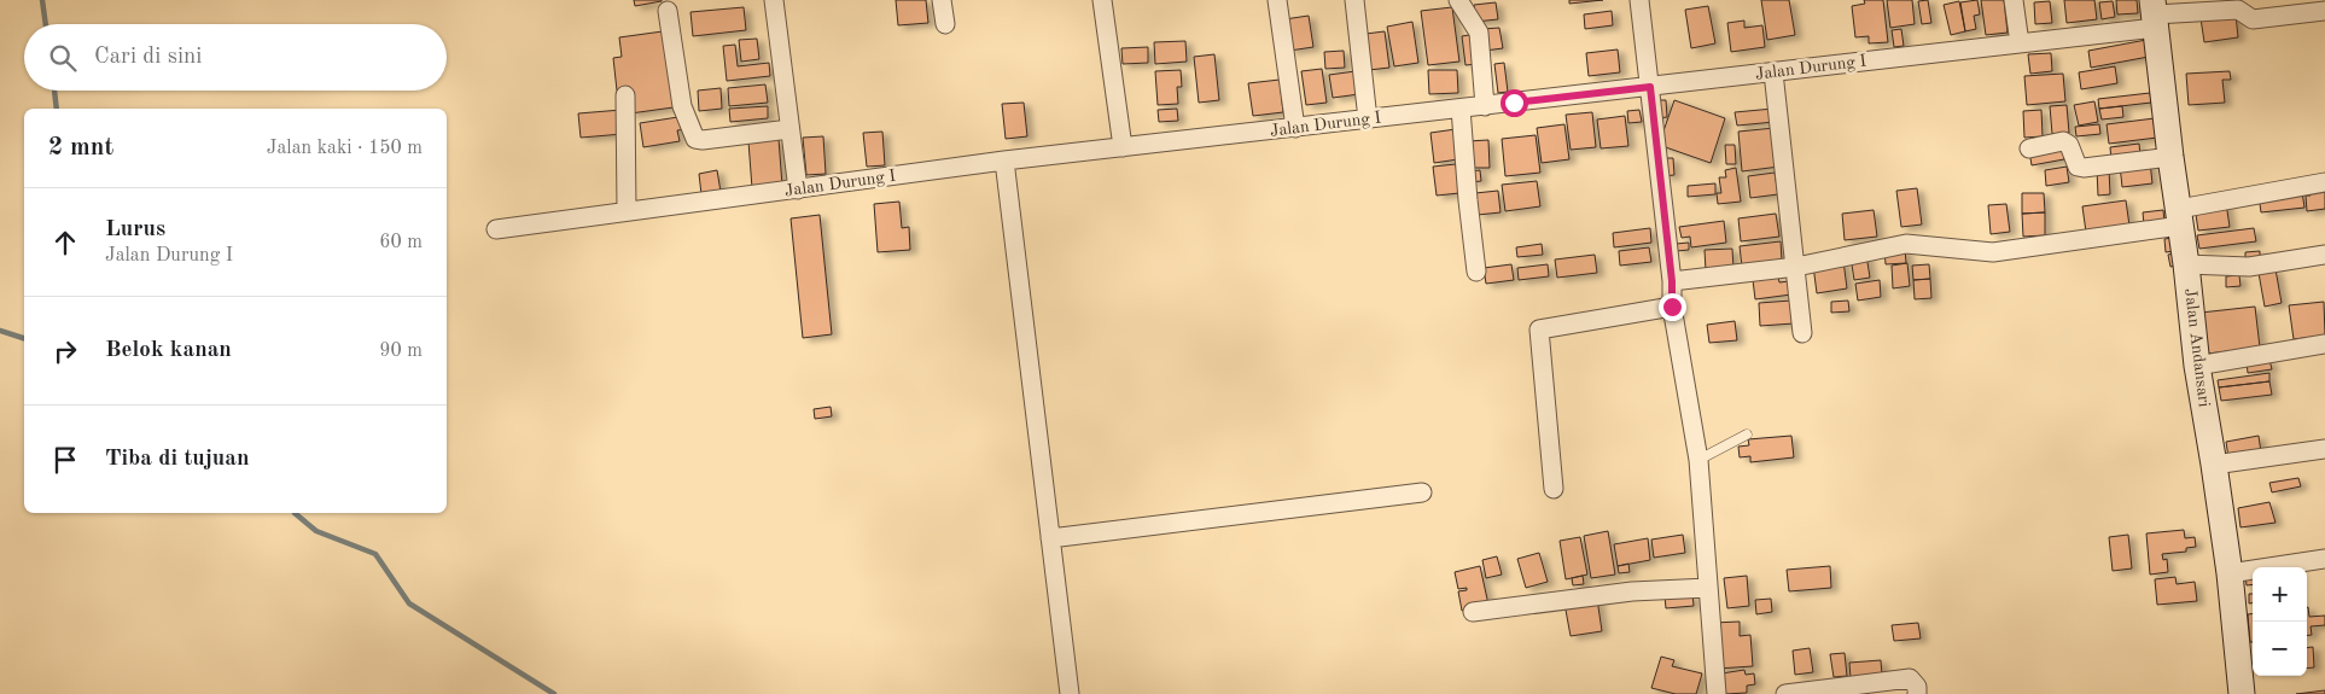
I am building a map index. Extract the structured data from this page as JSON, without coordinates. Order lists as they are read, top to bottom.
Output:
{
  "streets": {
    "street": ["Jalan Durung I", "Jalan Andansari"]
  },
  "crossings": [
    ["Jalan Durung I", "Jalan Andansari"]
  ],
  "page": {
    "search": "Cari di sini",
    "heading": ["2 mnt", "Jalan kaki · 150 m"],
    "list": [
      ["Lurus", "Jalan Durung I", "60 m"],
      ["Belok kanan", "90 m"],
      "Tiba di tujuan"
    ],
    "map_buttons": ["+", "−"]
  }
}
